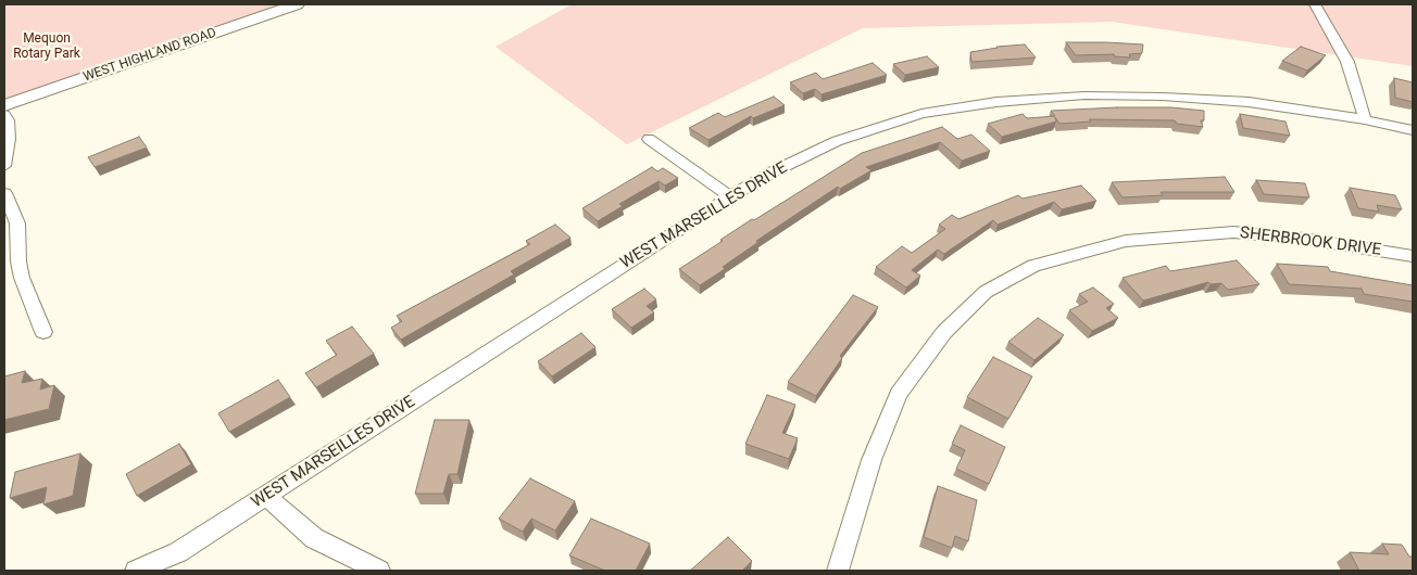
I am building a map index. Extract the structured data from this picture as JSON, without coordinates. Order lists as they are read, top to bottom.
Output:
{
  "streets": {
    "main road": ["WEST HIGHLAND ROAD"],
    "street": ["WEST MARSEILLES DRIVE", "SHERBROOK DRIVE"]
  },
  "parks": ["Mequon Rotary Park"]
}
